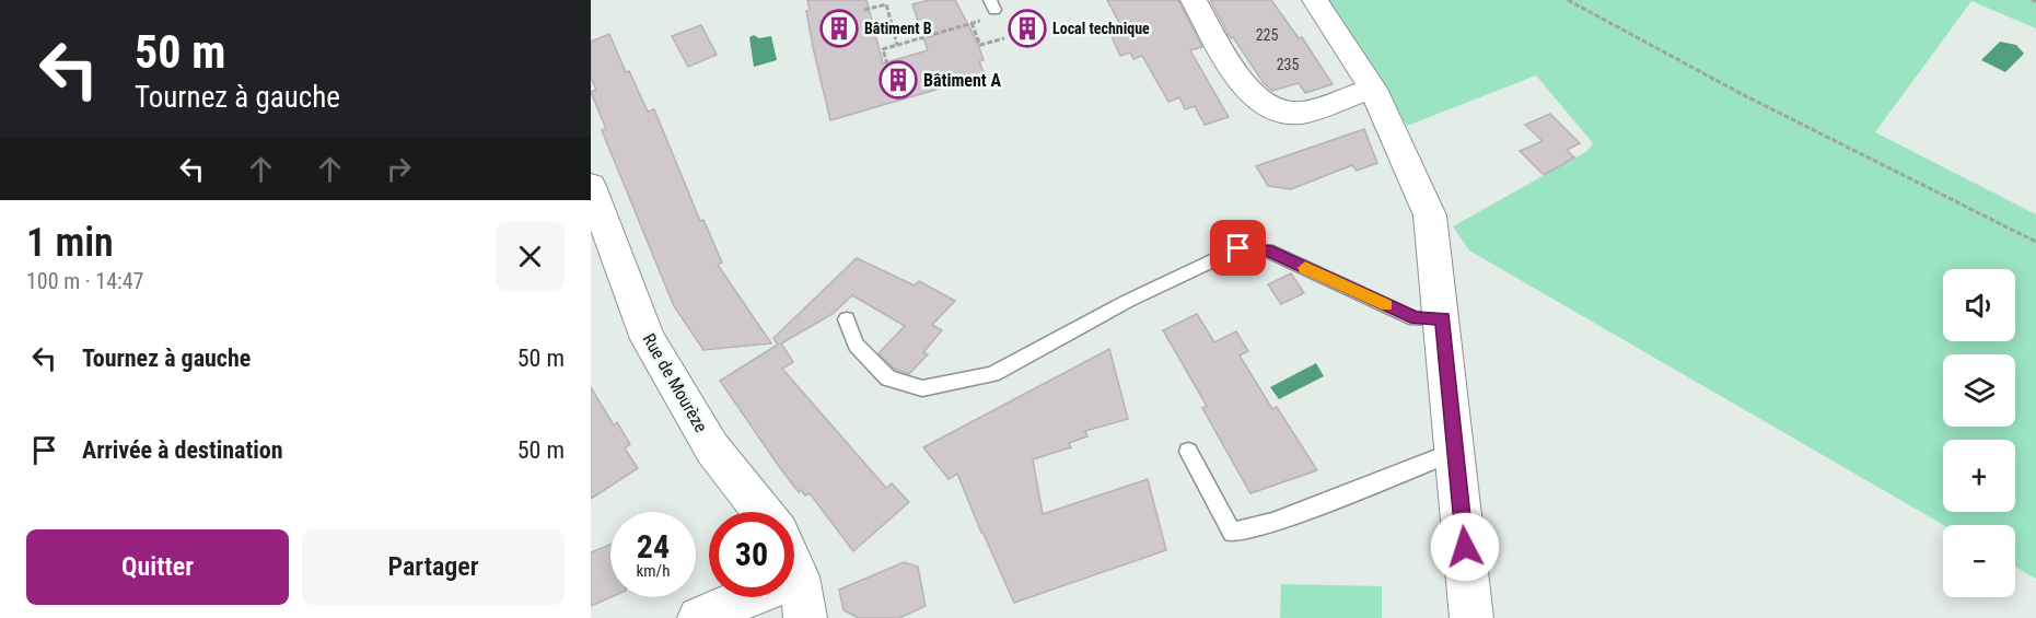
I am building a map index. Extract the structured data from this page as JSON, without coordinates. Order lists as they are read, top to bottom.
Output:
{
  "streets": {
    "street": ["Rue de Mourèze"]
  },
  "places": {
    "building": ["Bâtiment B", "Local technique", "Bâtiment A"]
  },
  "house_numbers": ["225", "235"],
  "page": {
    "turn": ["50 m", "Tournez à gauche"],
    "heading": ["1 min", "100 m · 14:47"],
    "map_buttons": ["+", "−"],
    "list": [
      {
        "name": "Tournez à gauche",
        "value": "50 m"
      },
      {
        "name": "Arrivée à destination",
        "value": "50 m"
      }
    ],
    "speed": "24 km/h",
    "limit": "30",
    "buttons": ["Quitter", "Partager"]
  }
}
